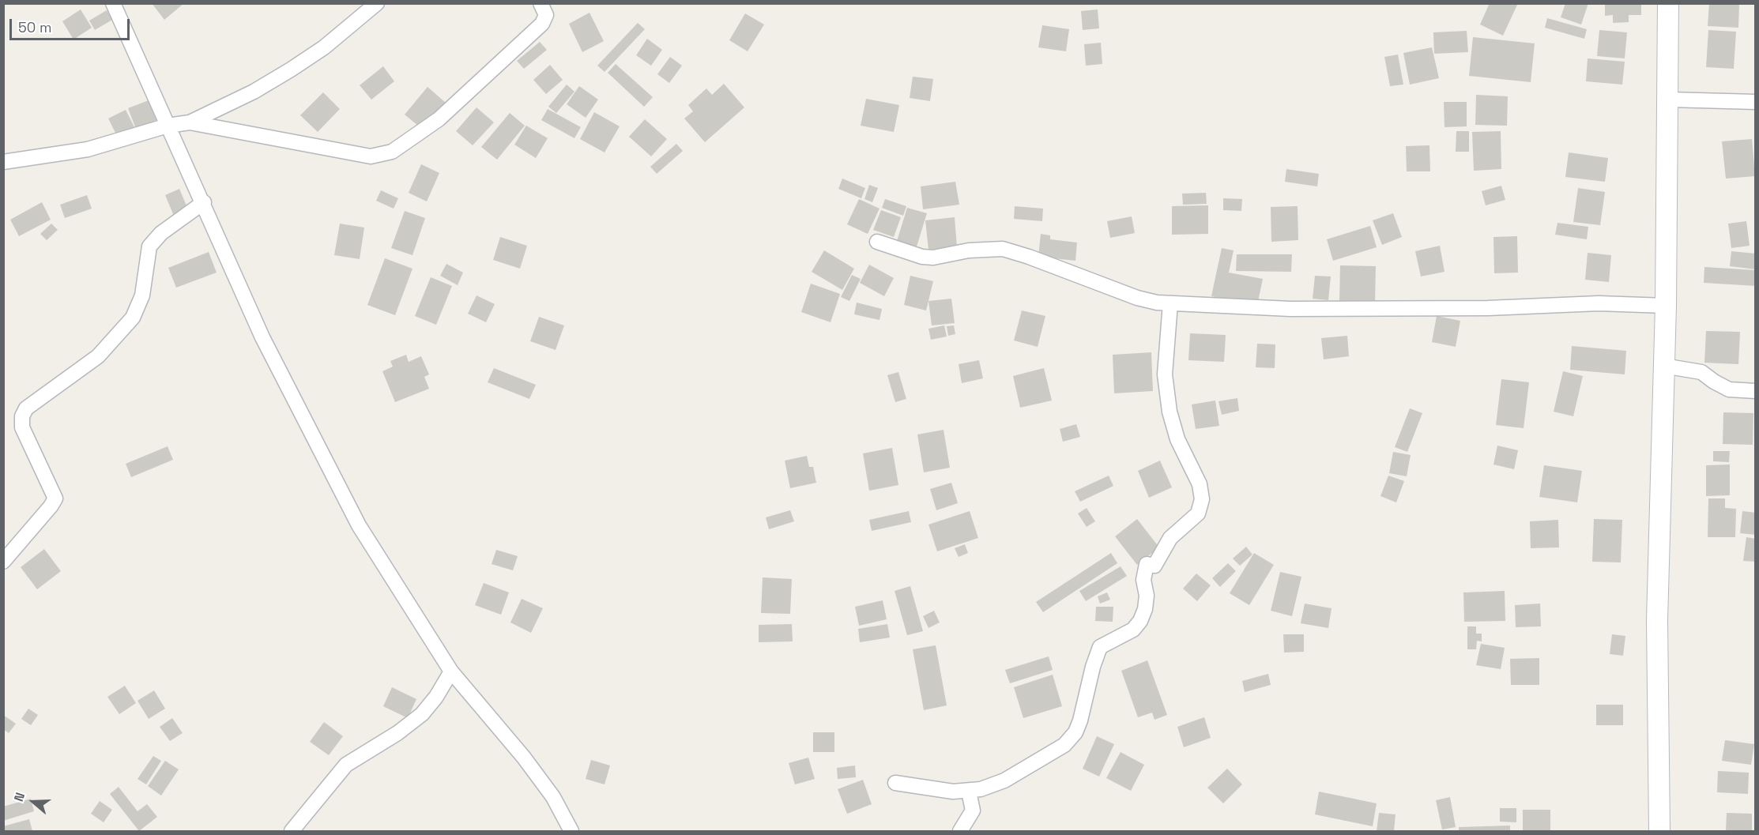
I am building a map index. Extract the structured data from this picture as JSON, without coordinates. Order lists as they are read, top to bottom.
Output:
{
  "scale_bar": "50 m",
  "north": "left"
}
